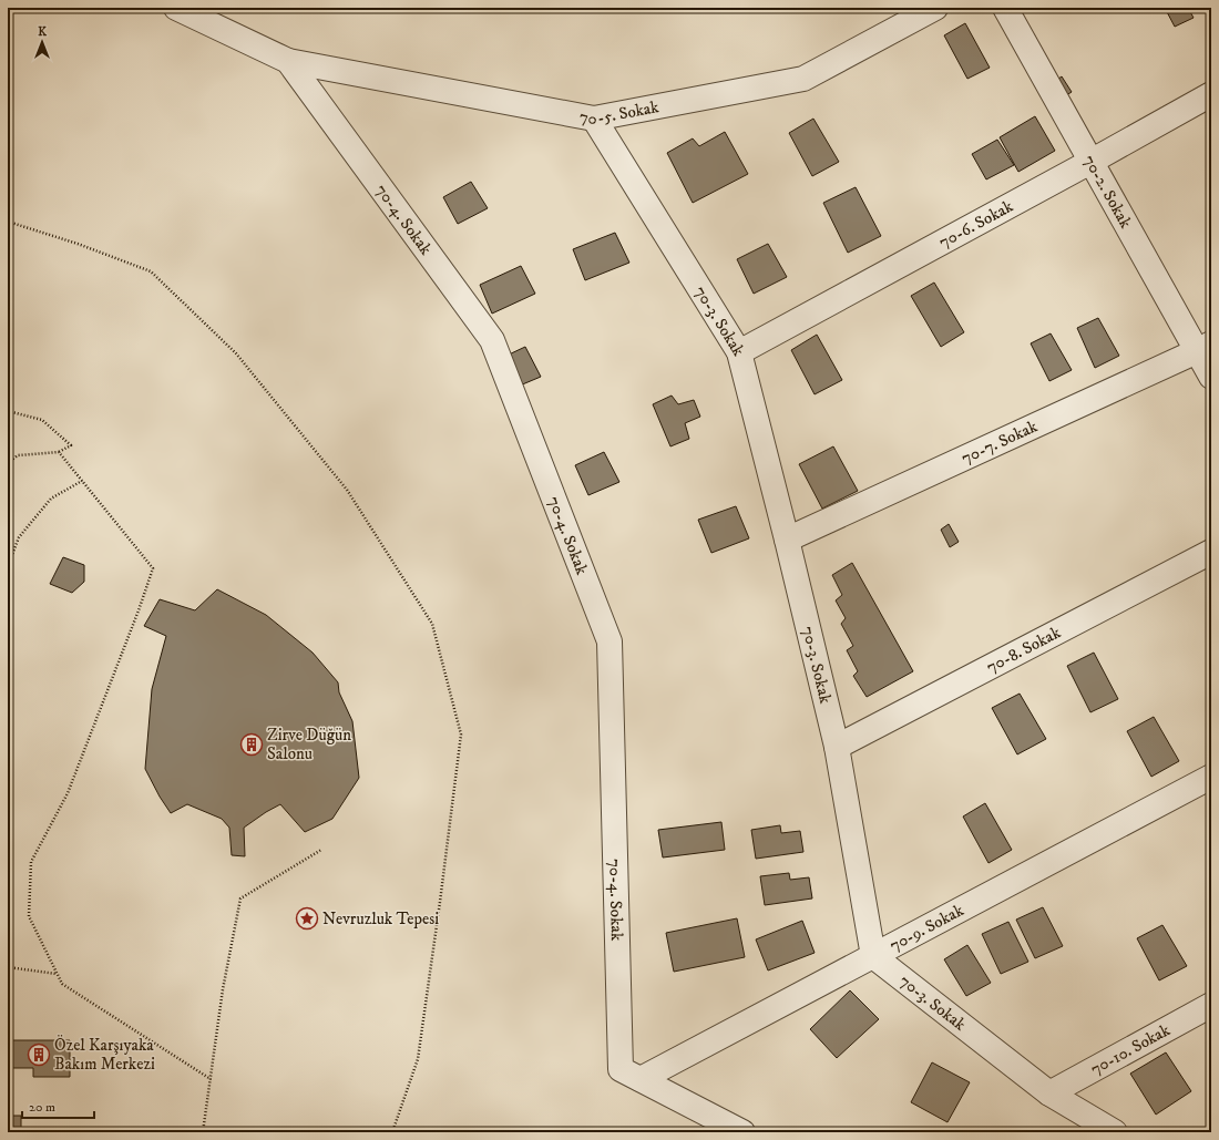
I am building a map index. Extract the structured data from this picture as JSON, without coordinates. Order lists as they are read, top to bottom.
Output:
{
  "streets": {
    "street": [
      "70-5. Sokak",
      "70-2. Sokak",
      "70-4. Sokak",
      "70-6. Sokak",
      "70-3. Sokak",
      "70-7. Sokak",
      "70-8. Sokak",
      "70-9. Sokak",
      "70-10. Sokak"
    ]
  },
  "crossings": [
    ["70-5. Sokak", "70-4. Sokak"],
    ["70-5. Sokak", "70-3. Sokak"],
    ["70-2. Sokak", "70-6. Sokak"],
    ["70-2. Sokak", "70-7. Sokak"],
    ["70-4. Sokak", "70-9. Sokak"],
    ["70-6. Sokak", "70-3. Sokak"],
    ["70-3. Sokak", "70-7. Sokak"],
    ["70-3. Sokak", "70-8. Sokak"],
    ["70-3. Sokak", "70-9. Sokak"],
    ["70-3. Sokak", "70-10. Sokak"]
  ],
  "places": {
    "building": ["Zirve Düğün Salonu", "Özel Karşıyaka Bakım Merkezi"],
    "place": ["Nevruzluk Tepesi"]
  },
  "scale_bar": "20 m",
  "north": "top"
}
